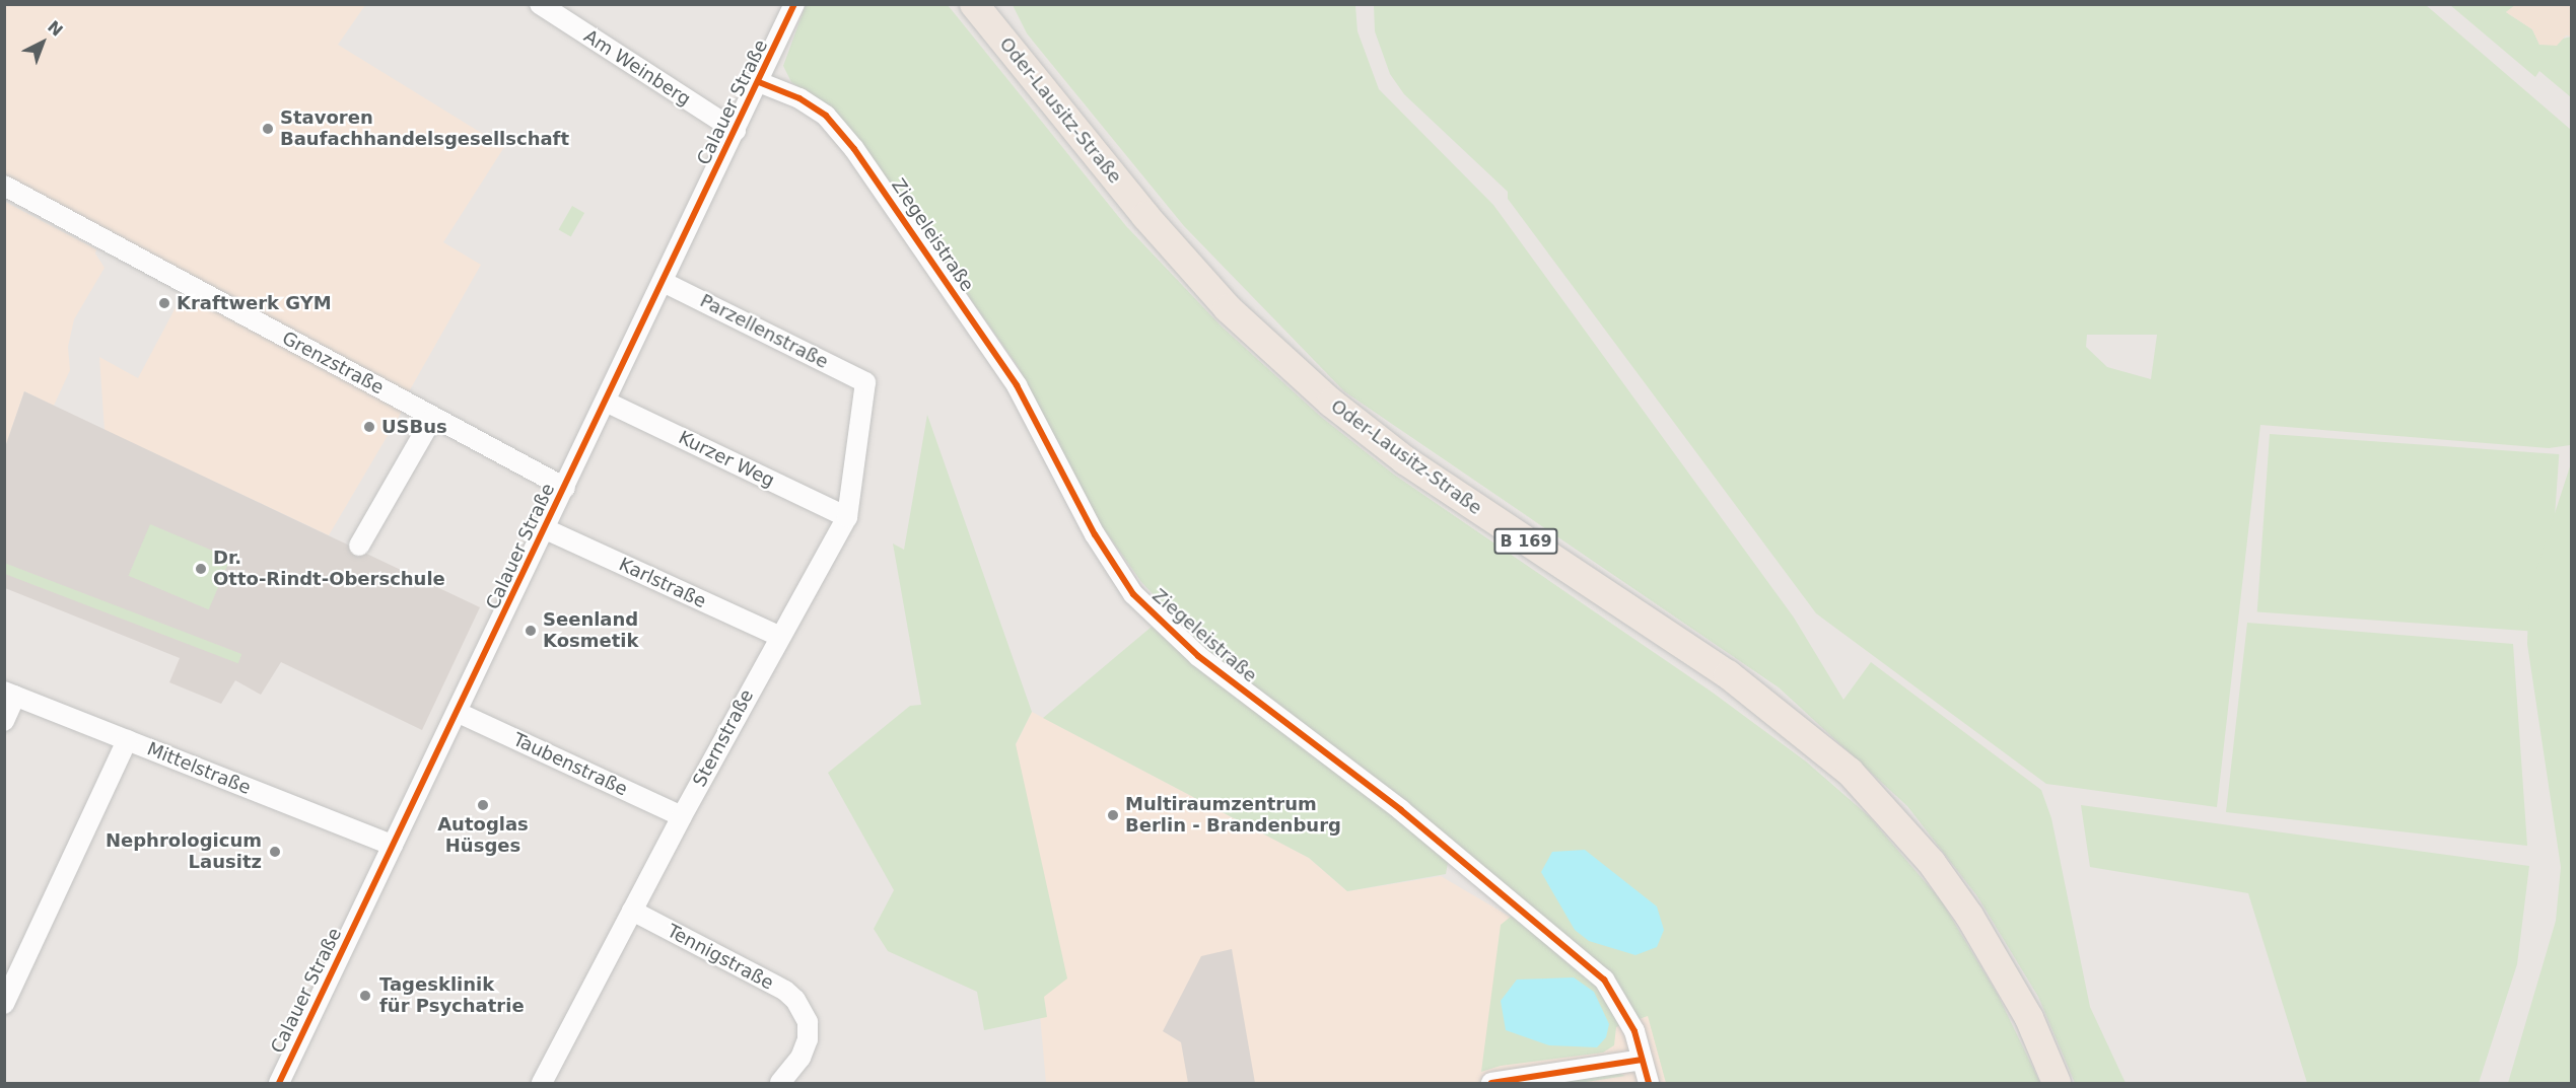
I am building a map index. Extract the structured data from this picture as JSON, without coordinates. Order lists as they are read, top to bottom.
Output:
{
  "streets": {
    "highway": ["Oder-Lausitz-Straße", "B 169"],
    "street": [
      "Am Weinberg",
      "Calauer Straße",
      "Ziegeleistraße",
      "Parzellenstraße",
      "Grenzstraße",
      "Kurzer Weg",
      "Karlstraße",
      "Sternstraße",
      "Taubenstraße",
      "Mittelstraße",
      "Tennigstraße"
    ]
  },
  "crossings": [
    ["Am Weinberg", "Calauer Straße"],
    ["Calauer Straße", "Ziegeleistraße"],
    ["Calauer Straße", "Parzellenstraße"],
    ["Calauer Straße", "Grenzstraße"],
    ["Calauer Straße", "Kurzer Weg"],
    ["Calauer Straße", "Karlstraße"],
    ["Calauer Straße", "Taubenstraße"],
    ["Calauer Straße", "Mittelstraße"],
    ["Parzellenstraße", "Sternstraße"],
    ["Kurzer Weg", "Sternstraße"],
    ["Karlstraße", "Sternstraße"],
    ["Sternstraße", "Taubenstraße"],
    ["Sternstraße", "Tennigstraße"]
  ],
  "places": [
    "Stavoren Baufachhandelsgesellschaft",
    "Kraftwerk GYM",
    "USBus",
    "Dr. Otto-Rindt-Oberschule",
    "Seenland Kosmetik",
    "Autoglas Hüsges",
    "Multiraumzentrum Berlin - Brandenburg",
    "Nephrologicum Lausitz",
    "Tagesklinik für Psychatrie"
  ],
  "north": "top right"
}
